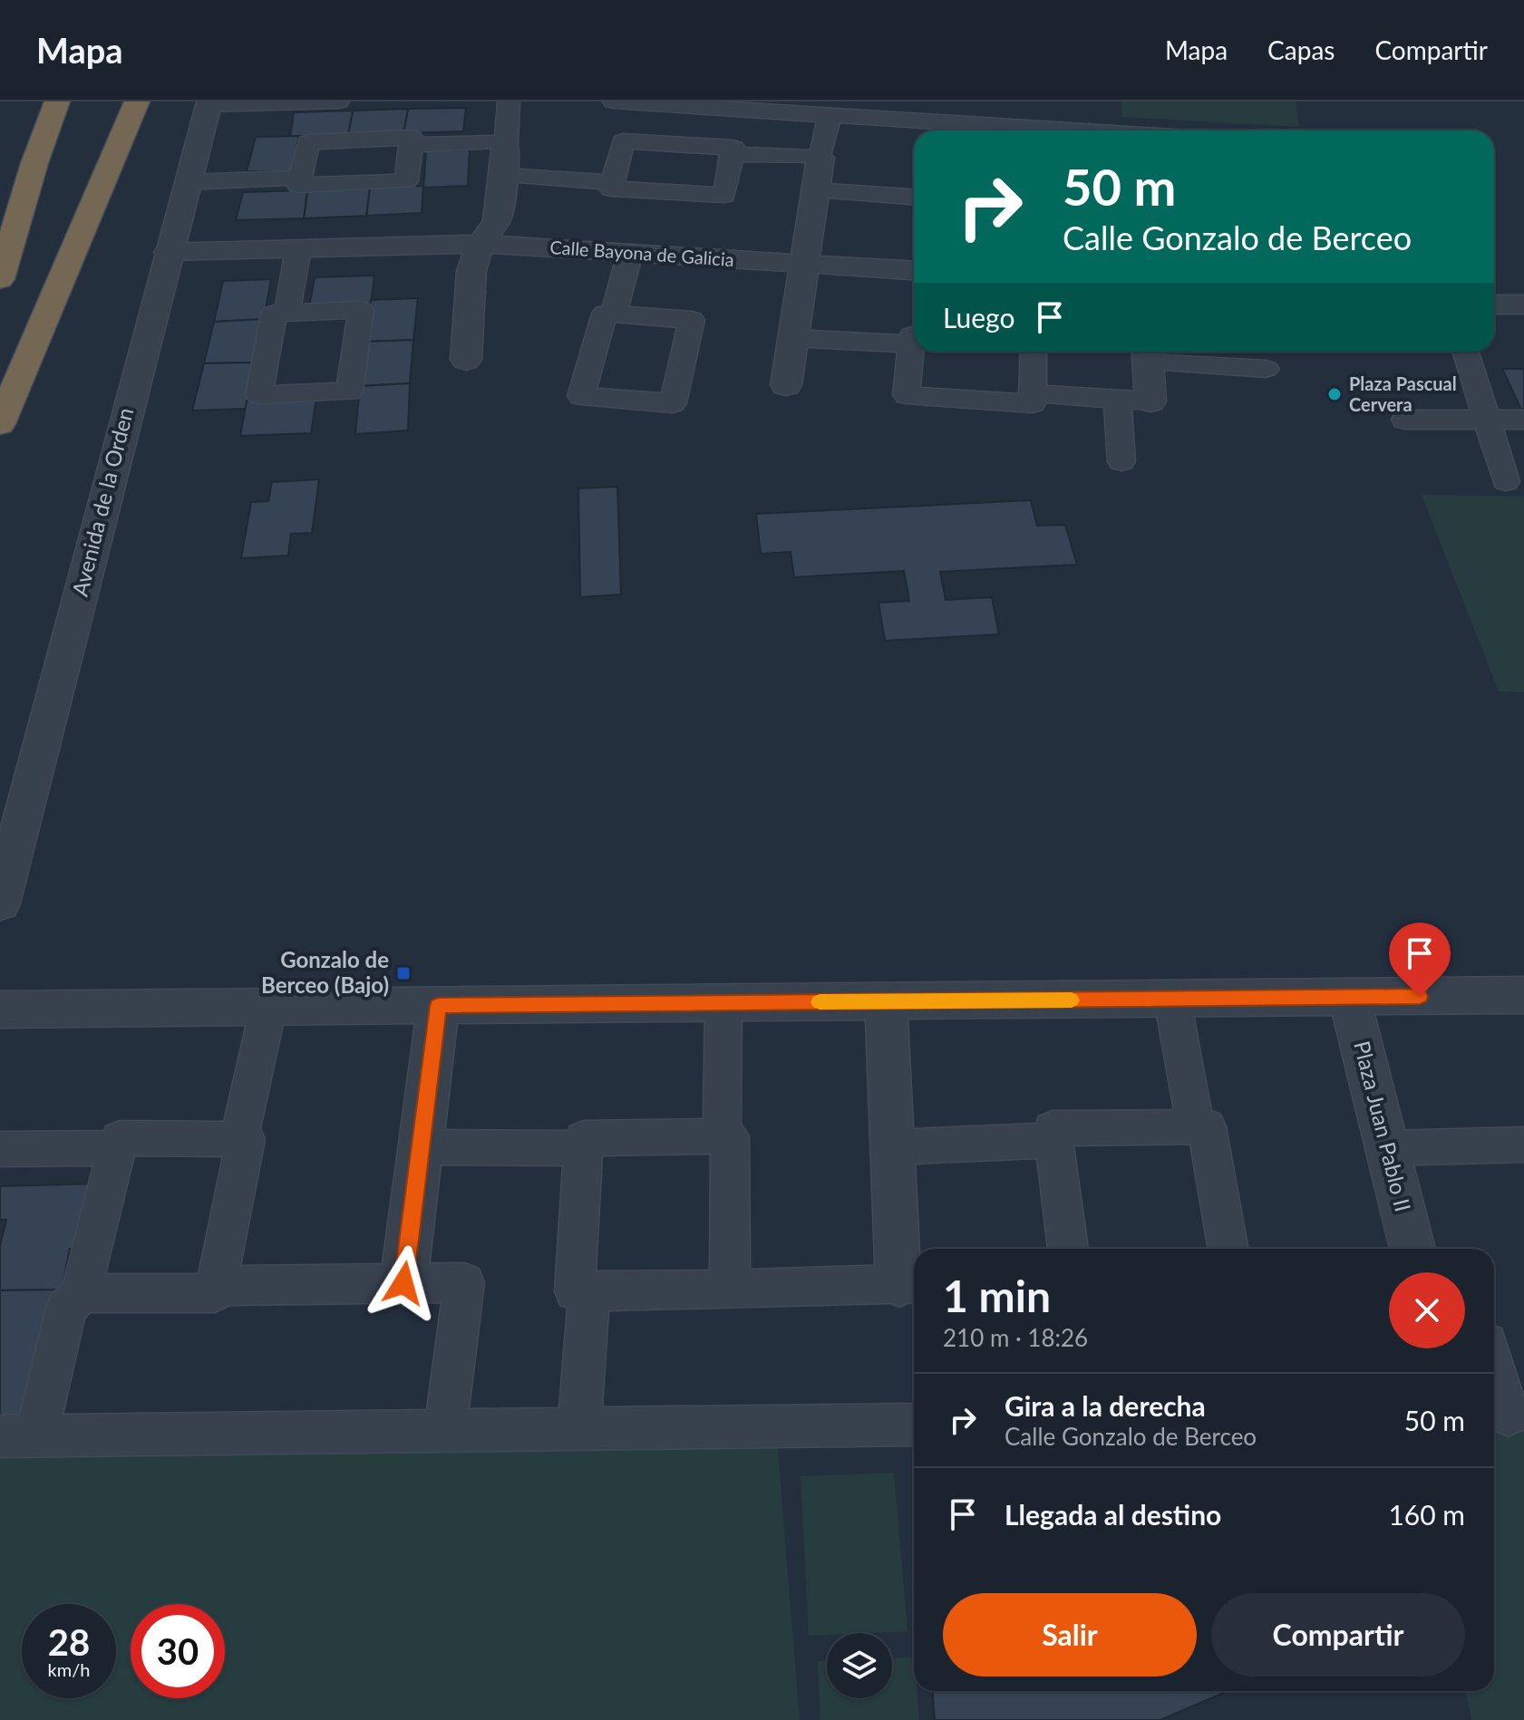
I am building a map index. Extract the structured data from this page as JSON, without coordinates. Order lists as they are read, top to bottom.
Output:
{
  "streets": {
    "street": ["Calle Bayona de Galicia", "Avenida de la Orden", "Plaza Juan Pablo II"]
  },
  "crossings": [
    ["Calle Bayona de Galicia", "Avenida de la Orden"]
  ],
  "places": {
    "other": ["Plaza Pascual Cervera"],
    "transit": ["Gonzalo de Berceo (Bajo)"]
  },
  "page": {
    "header": "Mapa",
    "nav": ["Mapa", "Capas", "Compartir"],
    "turn": ["50 m", "Calle Gonzalo de Berceo"],
    "then": "Luego",
    "heading": ["1 min", "210 m · 18:26"],
    "list": [
      {
        "name": "Gira a la derecha",
        "note": "Calle Gonzalo de Berceo",
        "value": "50 m"
      },
      {
        "name": "Llegada al destino",
        "value": "160 m"
      }
    ],
    "buttons": ["Salir", "Compartir"],
    "speed": "28 km/h",
    "limit": "30"
  }
}
